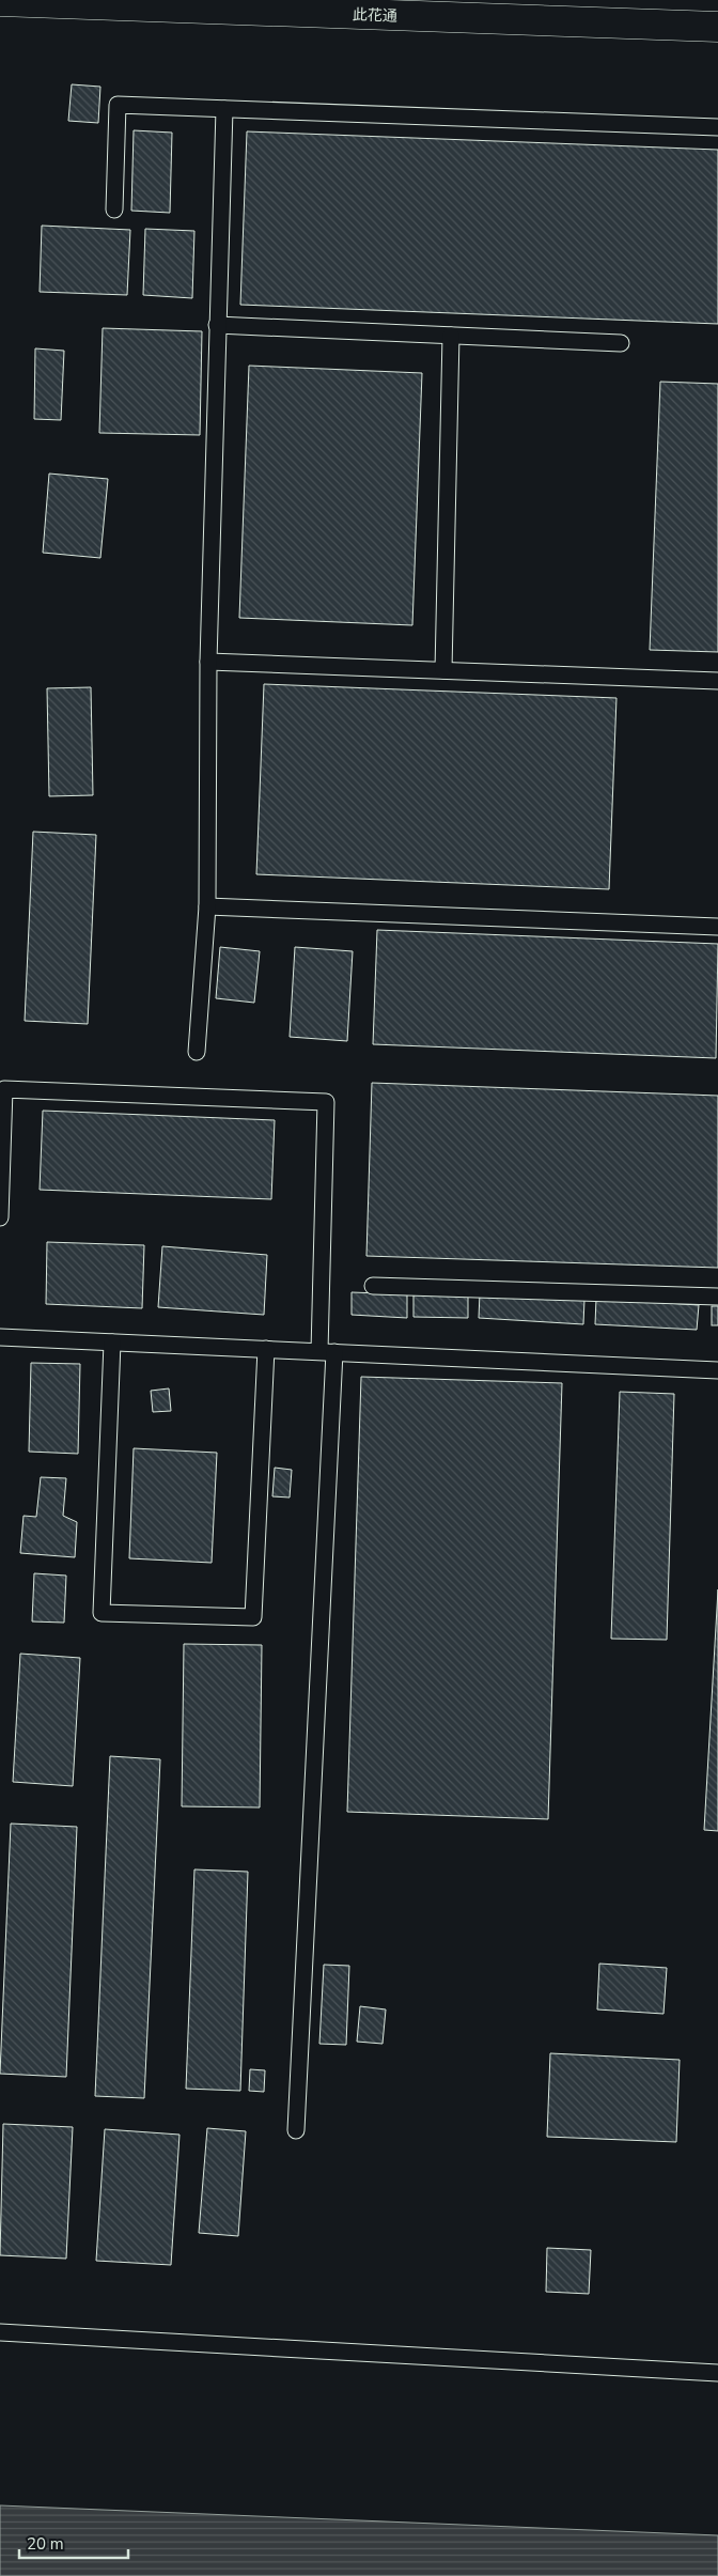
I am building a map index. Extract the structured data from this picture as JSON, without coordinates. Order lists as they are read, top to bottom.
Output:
{
  "streets": {
    "street": ["此花通"]
  },
  "scale_bar": "20 m"
}
